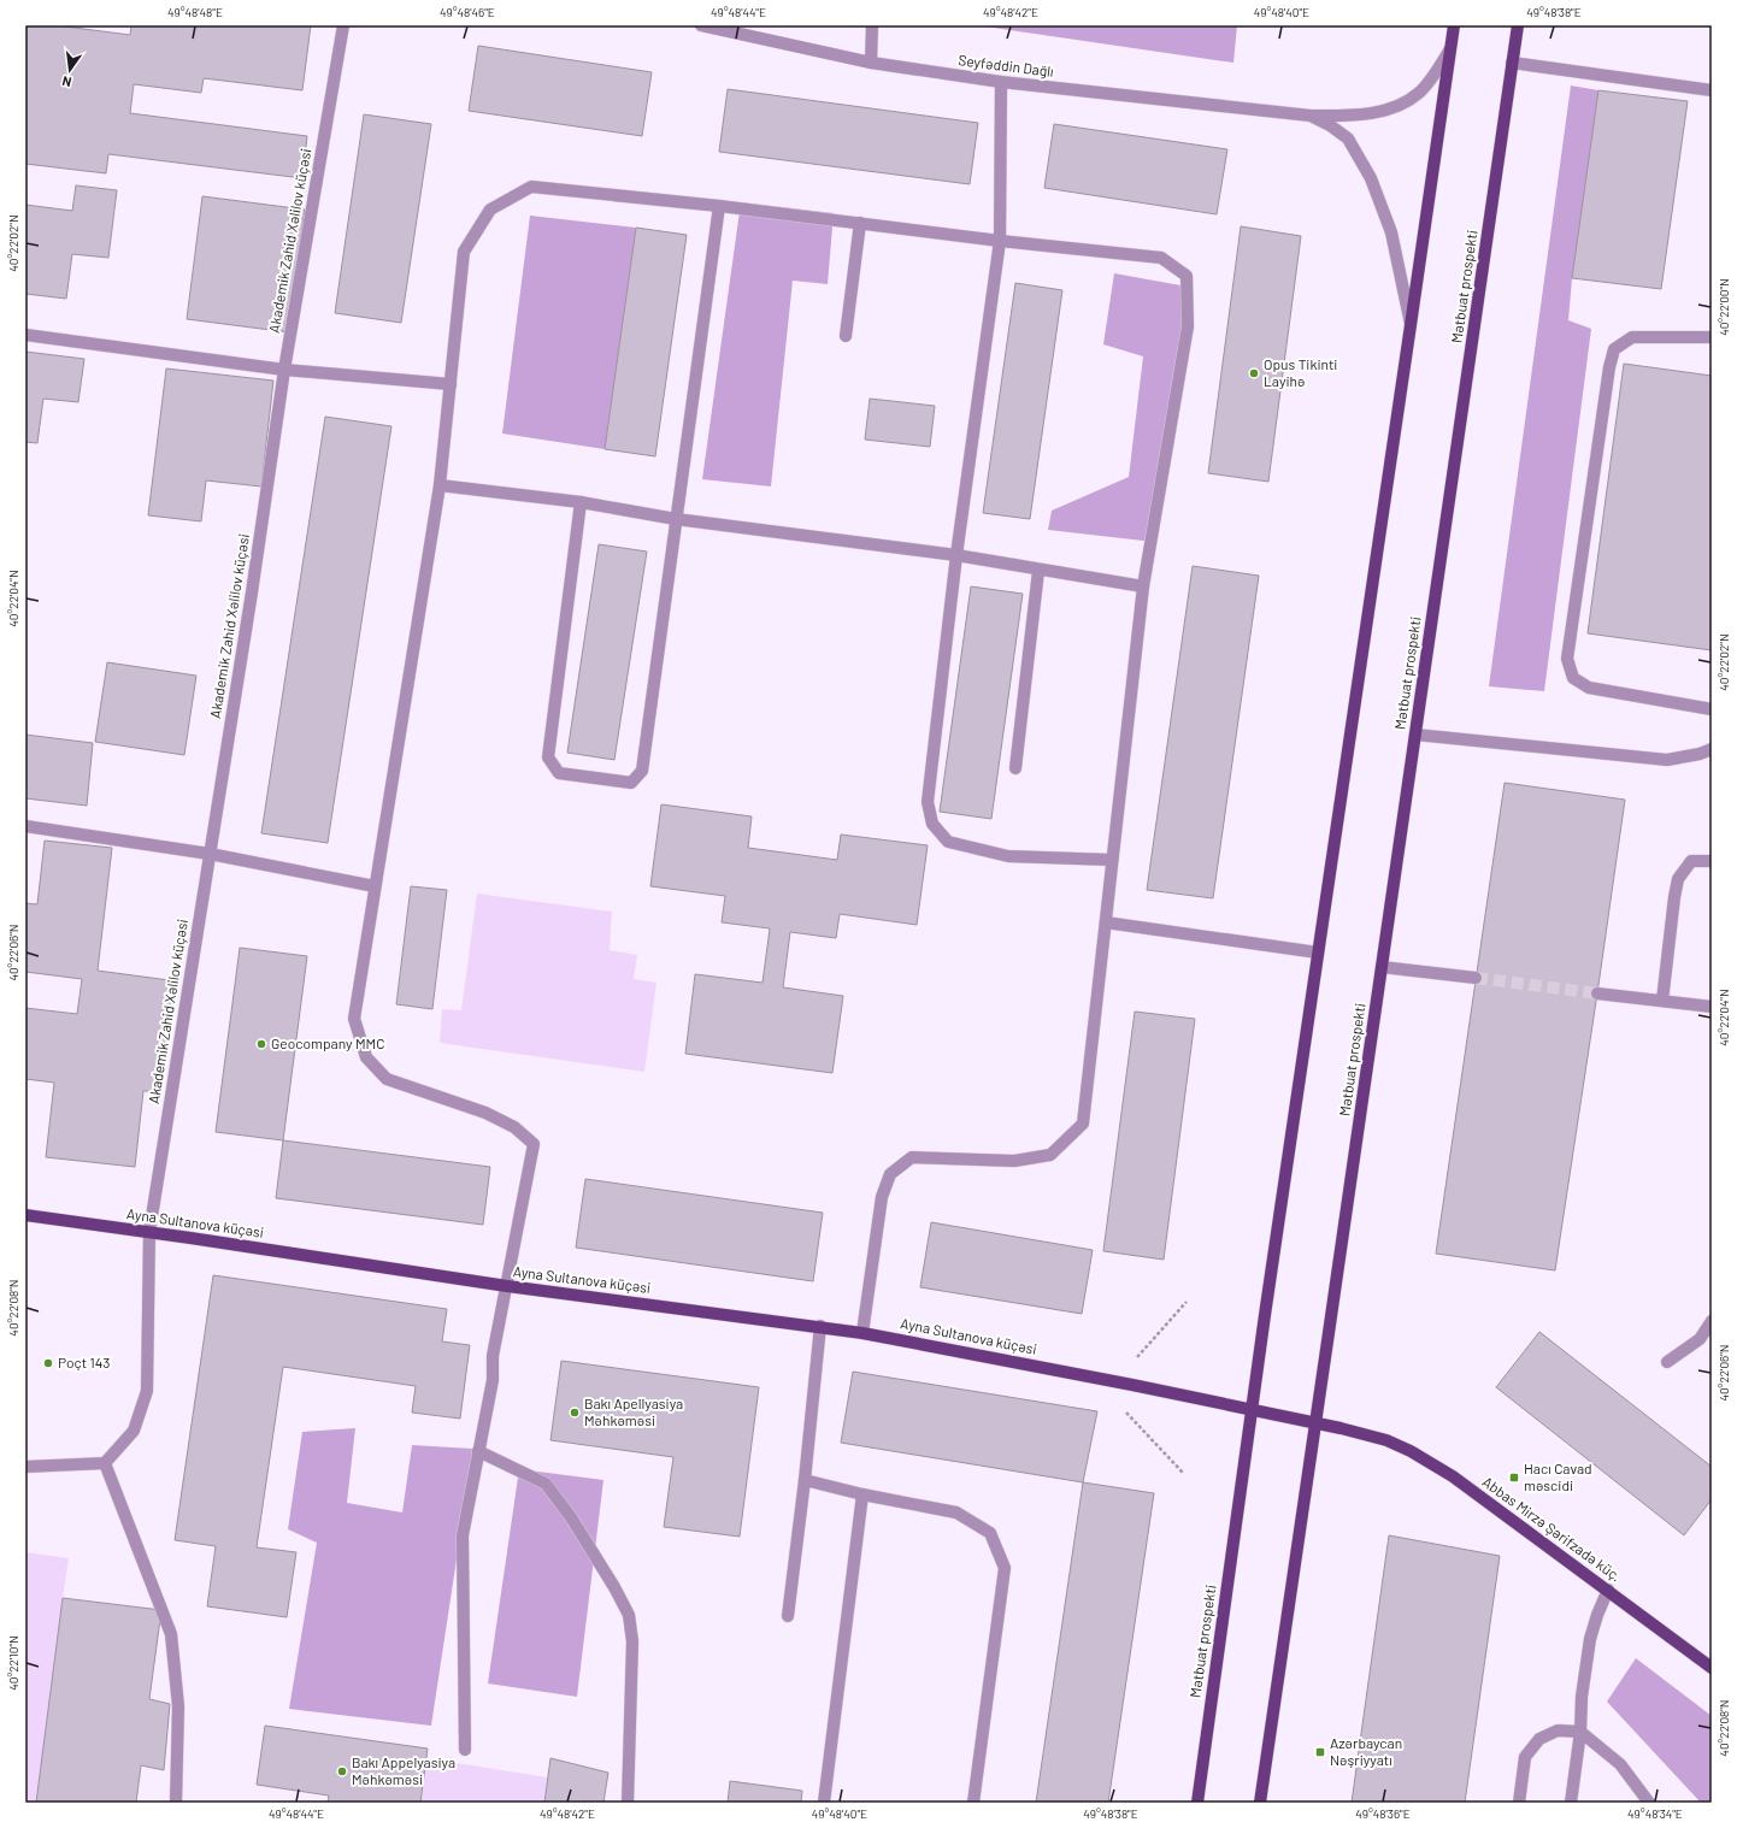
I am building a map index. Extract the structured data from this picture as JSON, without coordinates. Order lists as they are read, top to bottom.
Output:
{
  "streets": {
    "main road": ["Mətbuat prospekti", "Ayna Sultanova küçəsi", "Abbas Mirzə Şərifzadə küç."],
    "street": ["Seyfəddin Dağlı", "Akademik Zahid Xəlilov küçəsi"]
  },
  "crossings": [
    ["Akademik Zahid Xəlilov küçəsi", "Ayna Sultanova küçəsi"],
    ["Mətbuat prospekti", "Ayna Sultanova küçəsi"],
    ["Mətbuat prospekti", "Abbas Mirzə Şərifzadə küç."],
    ["Ayna Sultanova küçəsi", "Abbas Mirzə Şərifzadə küç."]
  ],
  "places": {
    "other": [
      "Opus Tikinti Layihə",
      "Geocompany MMC",
      "Poçt 143",
      "Bakı Apellyasiya Məhkəməsi",
      "Bakı Appelyasiya Məhkəməsi"
    ],
    "transit": ["Hacı Cavad məscidi", "Azərbaycan Nəşriyyatı"]
  },
  "north": "bottom",
  "coordinates": [
    "49°48'48\"E",
    "49°48'46\"E",
    "49°48'44\"E",
    "49°48'42\"E",
    "49°48'40\"E",
    "49°48'38\"E",
    "40°22'02\"N",
    "40°22'00\"N",
    "40°22'04\"N",
    "40°22'06\"N",
    "40°22'08\"N",
    "40°22'10\"N",
    "49°48'36\"E",
    "49°48'34\"E"
  ]
}
